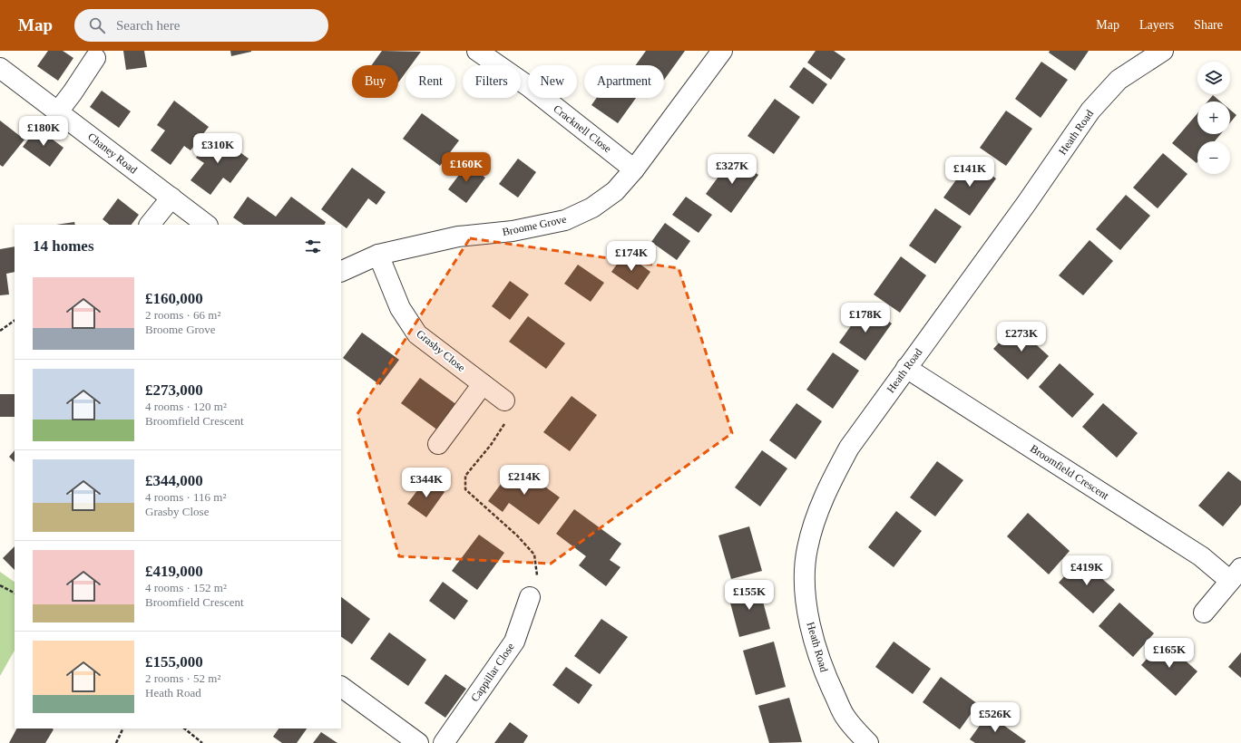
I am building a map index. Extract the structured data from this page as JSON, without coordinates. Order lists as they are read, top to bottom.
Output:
{
  "streets": {
    "street": [
      "Cracknell Close",
      "Heath Road",
      "Chaney Road",
      "Broome Grove",
      "Grasby Close",
      "Broomfield Crescent",
      "Cappillar Close"
    ]
  },
  "crossings": [
    ["Cracknell Close", "Broome Grove"],
    ["Heath Road", "Broomfield Crescent"],
    ["Broome Grove", "Grasby Close"]
  ],
  "page": {
    "header": "Map",
    "search": "Search here",
    "nav": ["Map", "Layers", "Share"],
    "map_buttons": ["+", "−"],
    "chip": [
      "Buy",
      "Rent",
      "Filters",
      "New",
      "Apartment"
    ],
    "price": [
      "£180K",
      "£310K",
      "£160K",
      "£327K",
      "£141K",
      "£174K",
      "£178K",
      "£273K",
      "£214K",
      "£344K",
      "£419K",
      "£155K",
      "£165K",
      "£526K"
    ],
    "heading": "14 homes",
    "list": [
      {
        "name": "£160,000",
        "note": "2 rooms · 66 m² · Broome Grove"
      },
      {
        "name": "£273,000",
        "note": "4 rooms · 120 m² · Broomfield Crescent"
      },
      {
        "name": "£344,000",
        "note": "4 rooms · 116 m² · Grasby Close"
      },
      {
        "name": "£419,000",
        "note": "4 rooms · 152 m² · Broomfield Crescent"
      },
      {
        "name": "£155,000",
        "note": "2 rooms · 52 m² · Heath Road"
      }
    ]
  }
}
